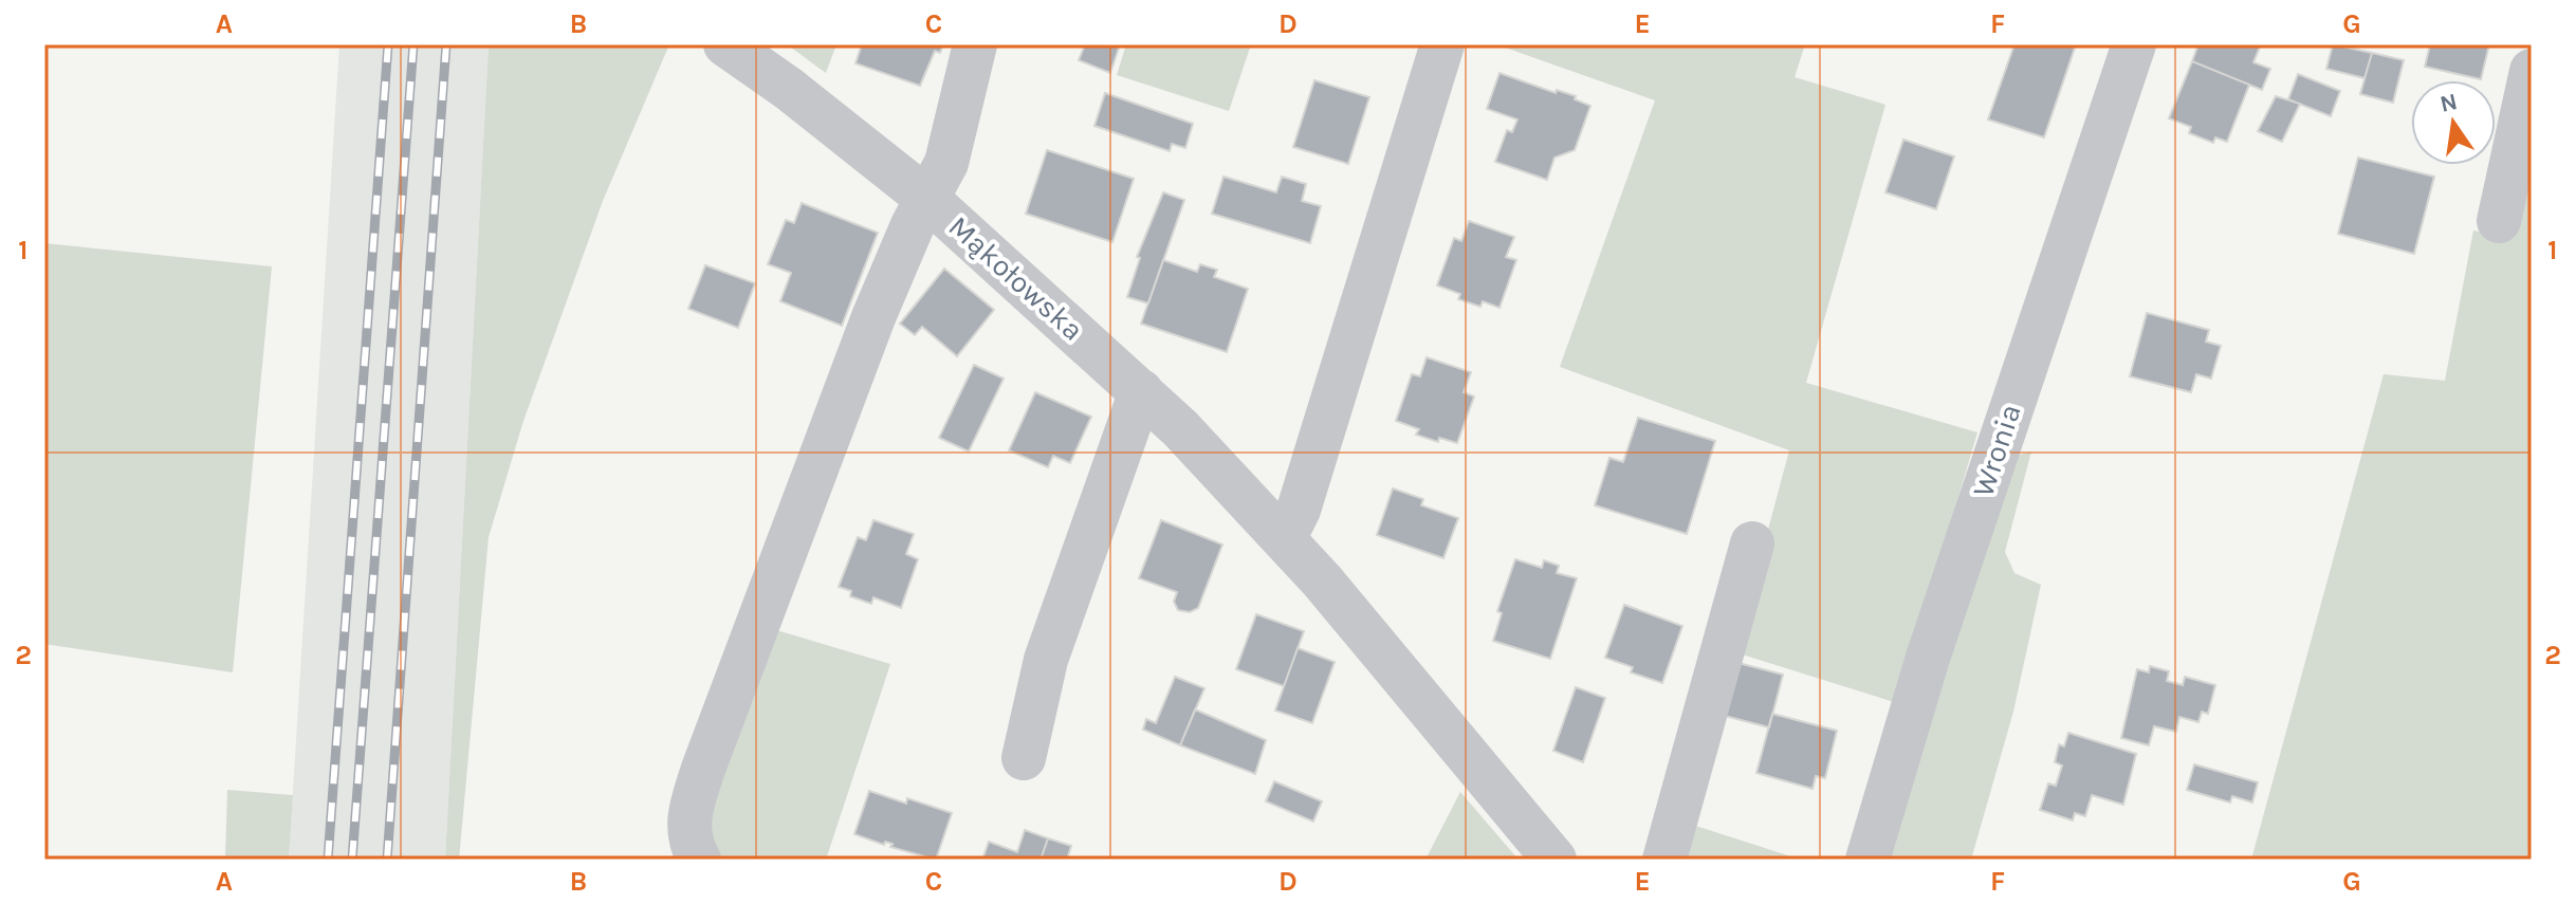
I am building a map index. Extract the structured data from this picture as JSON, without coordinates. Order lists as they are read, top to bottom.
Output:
{
  "streets": {
    "street": ["Mąkołowska", "Wronia"]
  },
  "north": "top",
  "grid": {
    "columns": [
      "A",
      "B",
      "C",
      "D",
      "E",
      "F",
      "G"
    ],
    "rows": ["1", "2"]
  }
}
